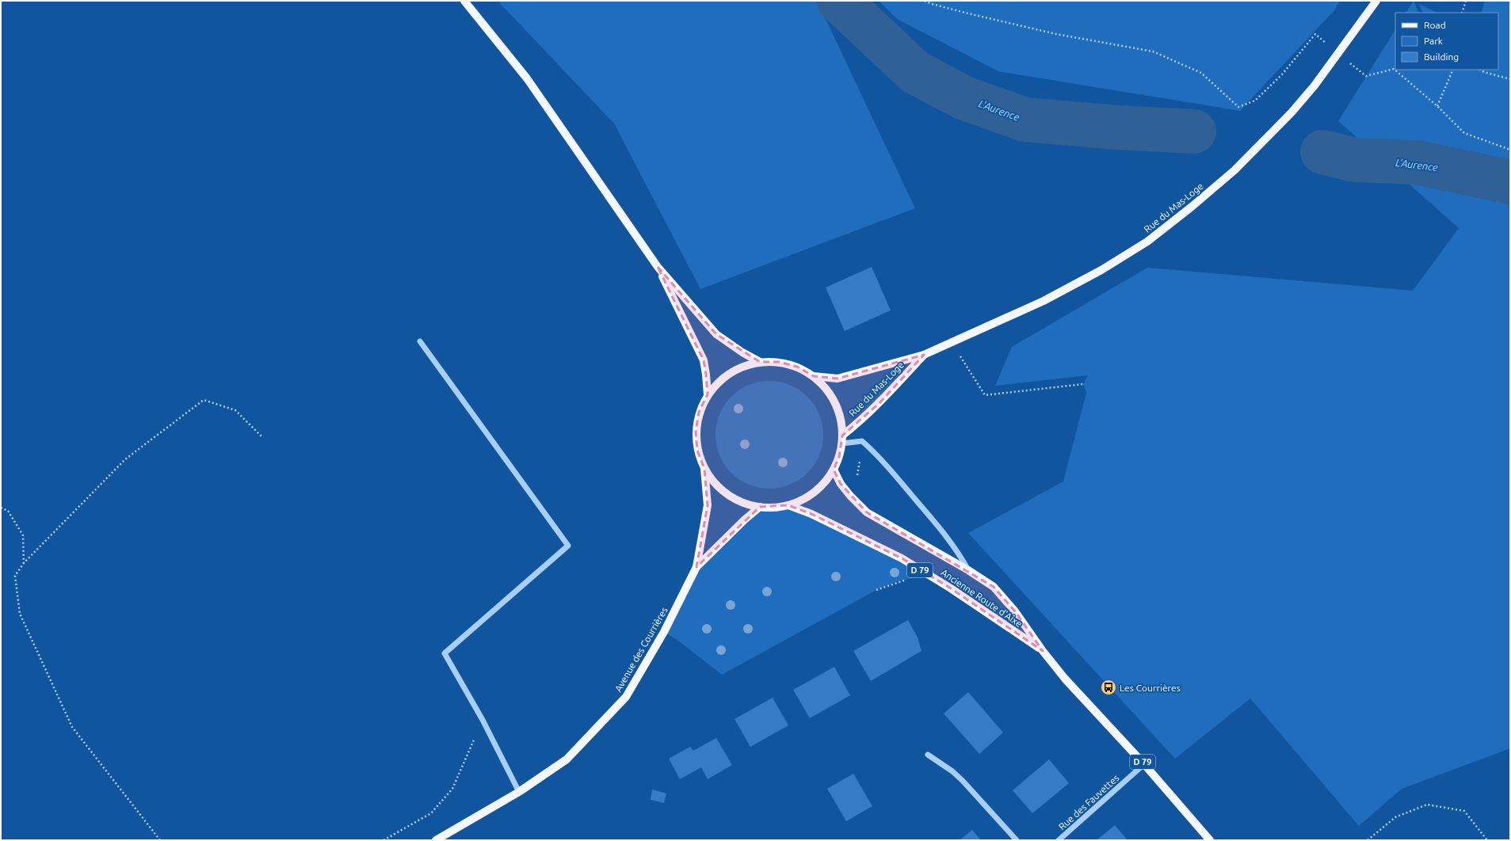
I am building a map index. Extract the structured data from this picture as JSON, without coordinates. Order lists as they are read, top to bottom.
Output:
{
  "streets": {
    "main road": [
      "Rue du Mas-Loge",
      "D 79",
      "Ancienne Route d'Aixe",
      "Avenue des Courrières"
    ],
    "street": ["Rue des Fauvettes"]
  },
  "crossings": [
    ["D 79", "Ancienne Route d'Aixe"],
    ["D 79", "Rue des Fauvettes"]
  ],
  "water": ["L'Aurence"],
  "places": {
    "bus stop": ["Les Courrières"]
  },
  "legend": ["Road", "Park", "Building"]
}
